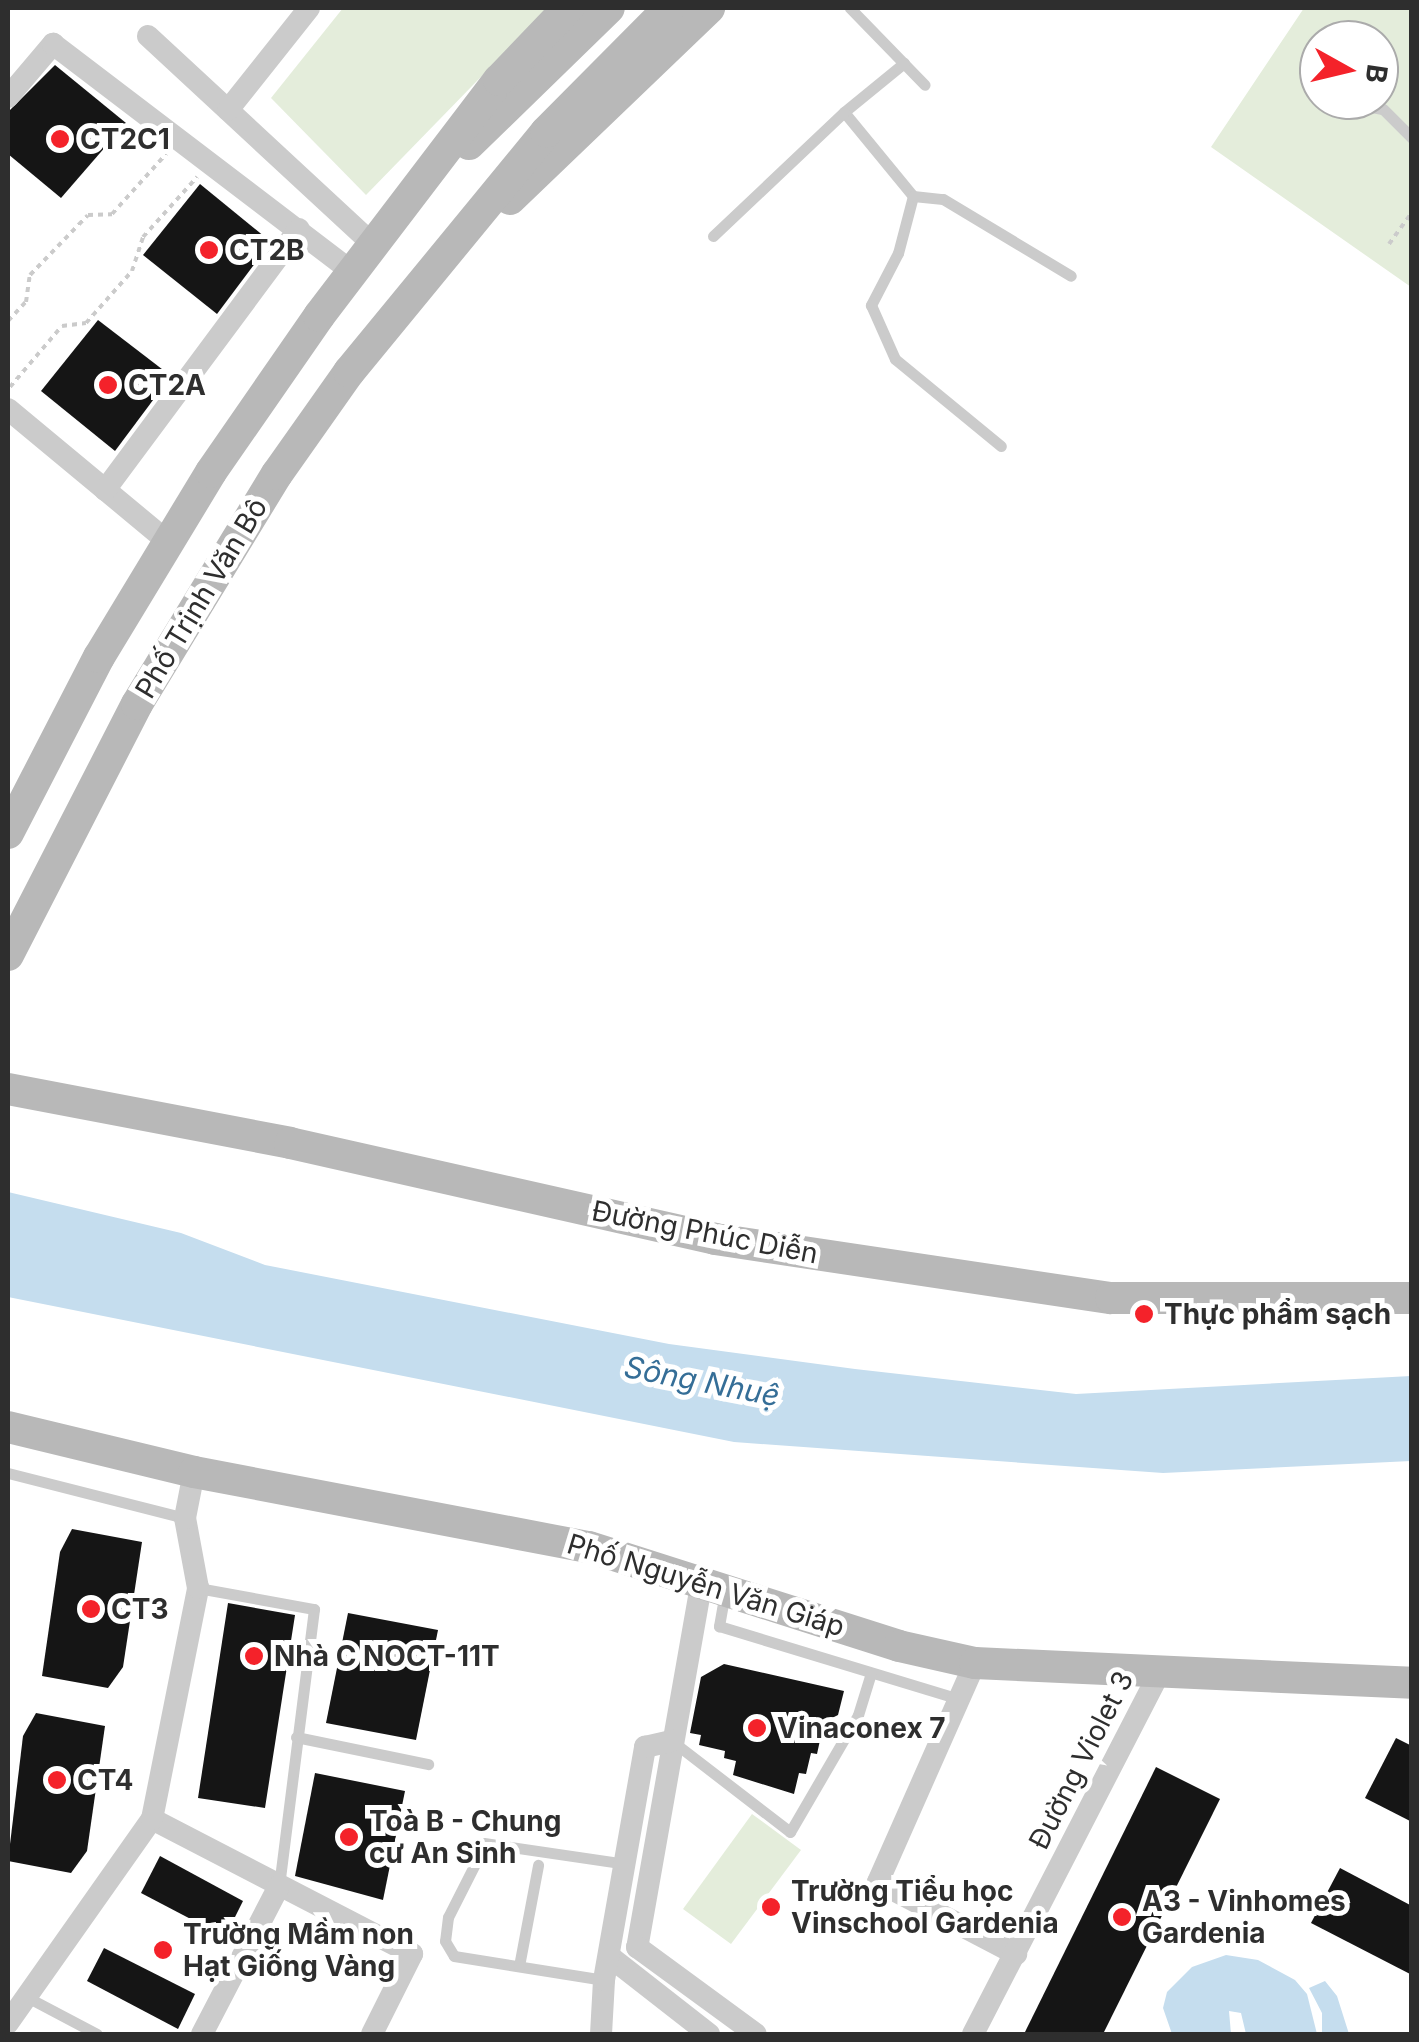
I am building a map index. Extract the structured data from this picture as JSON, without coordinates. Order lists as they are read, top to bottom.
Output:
{
  "streets": {
    "street": [
      "Phố Trịnh Văn Bô",
      "Đường Phúc Diễn",
      "Phố Nguyễn Văn Giáp",
      "Đường Violet 3"
    ]
  },
  "crossings": [
    ["Phố Nguyễn Văn Giáp", "Đường Violet 3"]
  ],
  "water": ["Sông Nhuệ"],
  "places": [
    "CT2C1",
    "CT2B",
    "CT2A",
    "Thực phẩm sạch",
    "CT3",
    "Nhà C NOCT-11T",
    "Vinaconex 7",
    "CT4",
    "Toà B - Chung cư An Sinh",
    "Trường Tiểu học Vinschool Gardenia",
    "A3 - Vinhomes Gardenia",
    "Trường Mầm non Hạt Giống Vàng"
  ],
  "north": "right"
}
